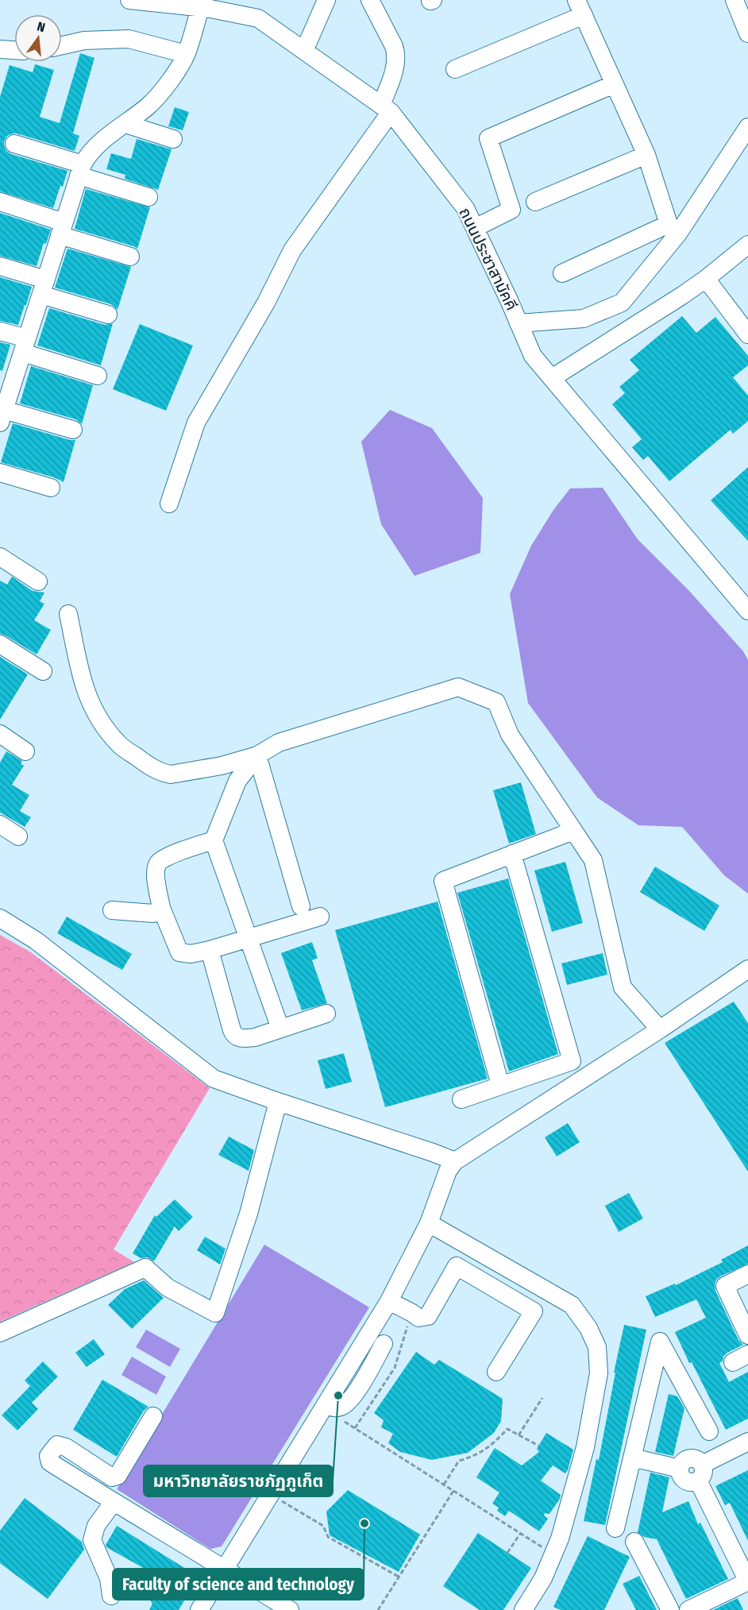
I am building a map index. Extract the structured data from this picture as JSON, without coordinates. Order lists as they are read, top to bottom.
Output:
{
  "streets": {
    "street": ["ถนนประชาสามัคคี"]
  },
  "places": ["มหาวิทยาลัยราชภัฏภูเก็ต", "Faculty of science and technology"],
  "north": "top"
}
